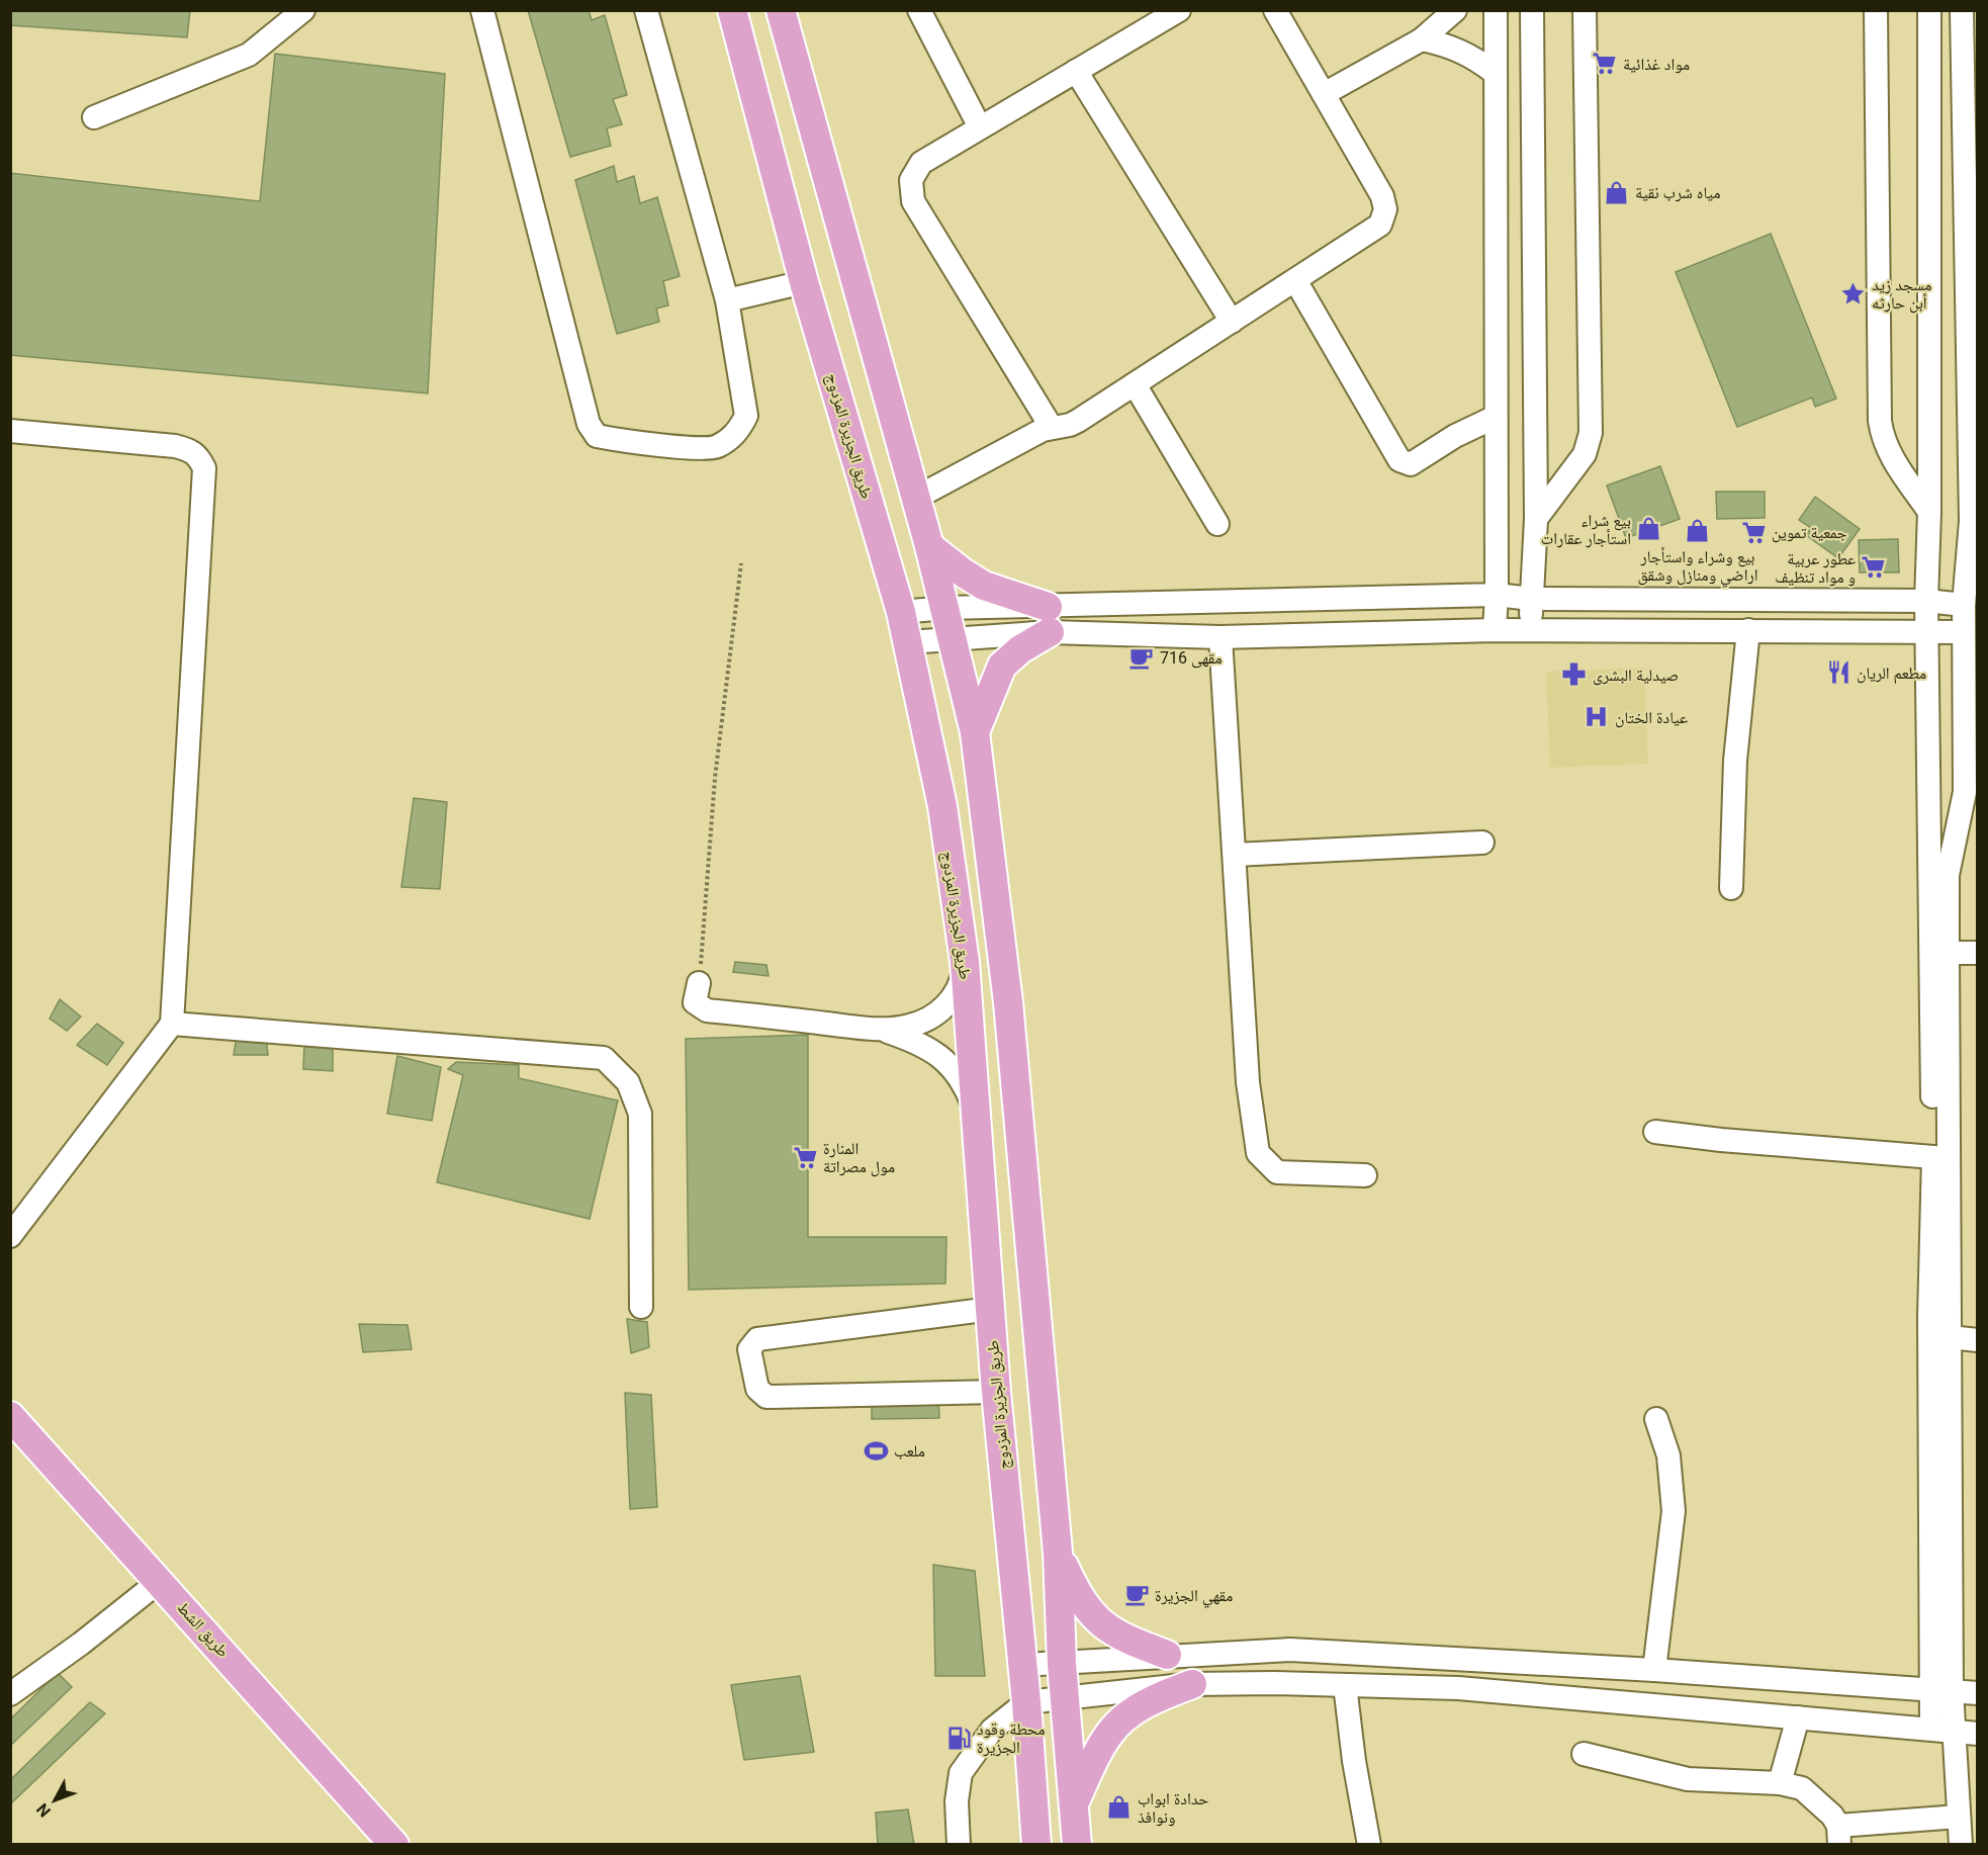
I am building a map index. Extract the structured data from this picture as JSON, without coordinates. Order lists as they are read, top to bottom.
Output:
{
  "streets": {
    "main road": ["طريق الجزيرة المزدوج", "طريق الشط"]
  },
  "places": {
    "supermarket": [
      "مواد غذائية",
      "جمعية تموين",
      "عطور عربية و مواد تنظيف",
      "المنارة مول مصراتة"
    ],
    "shop": [
      "مياه شرب نقية",
      "بيع شراء استأجار عقارات",
      "بيع وشراء واستأجار اراضي ومنازل وشقق",
      "حدادة ابواب ونوافذ"
    ],
    "place": ["مسجد زيد أبن حارثه"],
    "cafe": ["مقهى 716", "مقهي الجزيرة"],
    "restaurant": ["مطعم الريان"],
    "pharmacy": ["صيدلية البشرى"],
    "hospital": ["عيادة الختان"],
    "sports": ["ملعب"],
    "fuel station": ["محطة وقود الجزيرة"]
  },
  "north": "bottom left"
}
